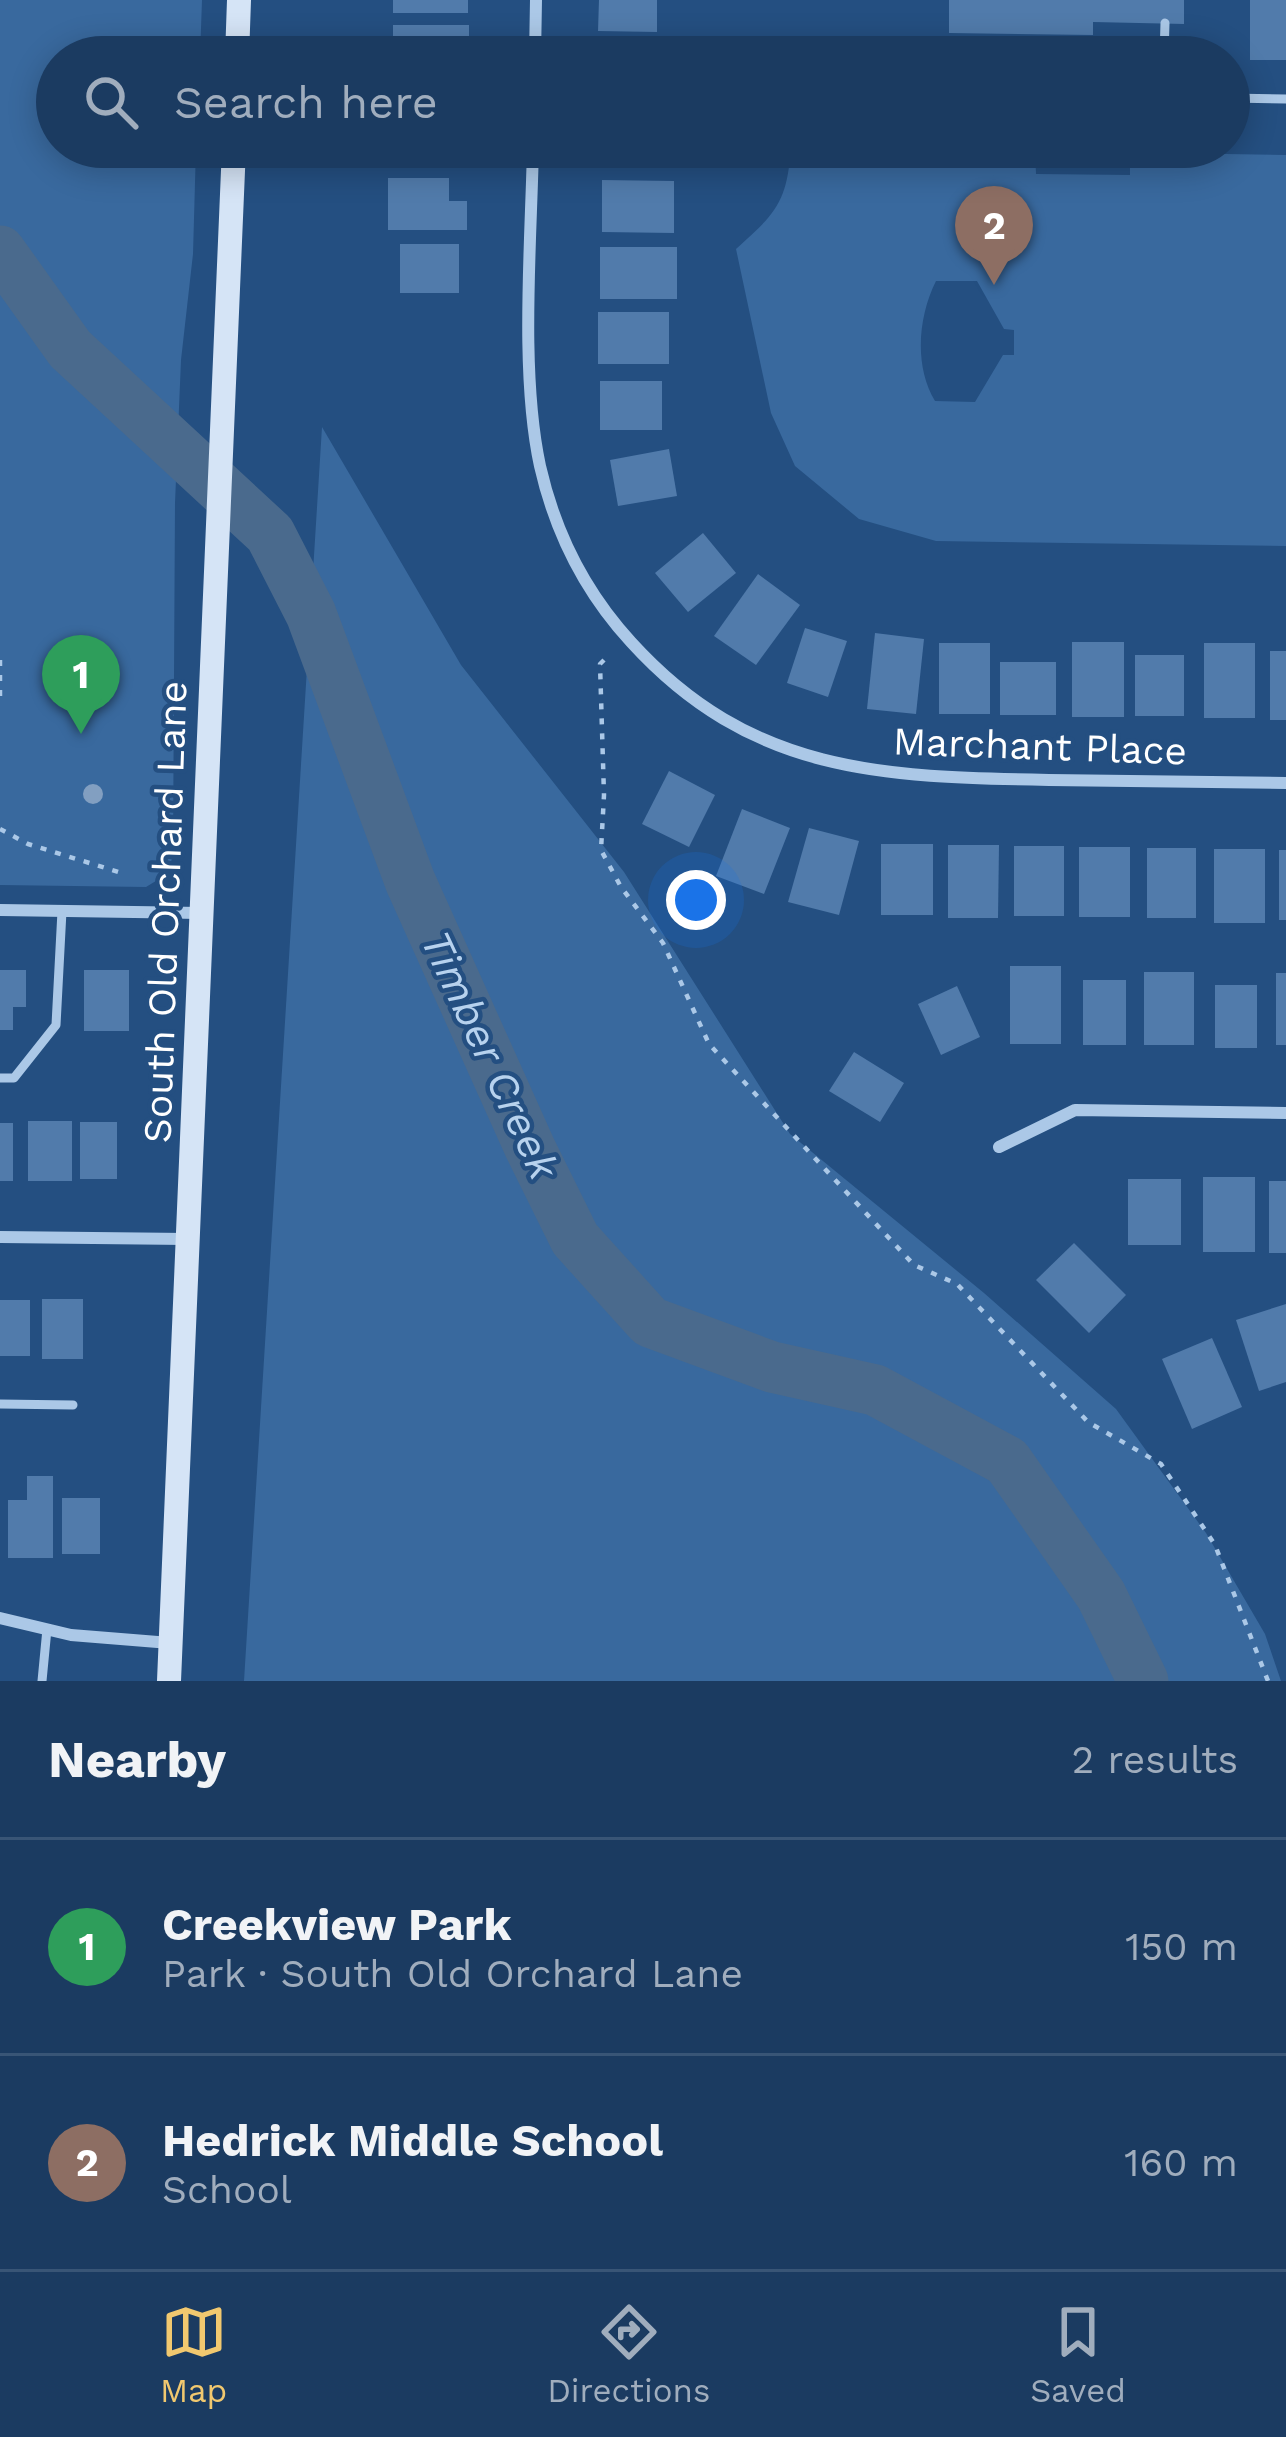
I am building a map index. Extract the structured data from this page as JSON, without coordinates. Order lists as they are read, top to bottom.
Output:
{
  "streets": {
    "street": ["Marchant Place", "South Old Orchard Lane"]
  },
  "water": ["Timber Creek"],
  "page": {
    "search": "Search here",
    "pins": ["2", "1"],
    "heading": ["Nearby", "2 results"],
    "list": [
      {
        "mark": "1",
        "name": "Creekview Park",
        "note": "Park · South Old Orchard Lane",
        "value": "150 m"
      },
      {
        "mark": "2",
        "name": "Hedrick Middle School",
        "note": "School",
        "value": "160 m"
      }
    ],
    "nav": ["Map", "Directions", "Saved"]
  }
}
